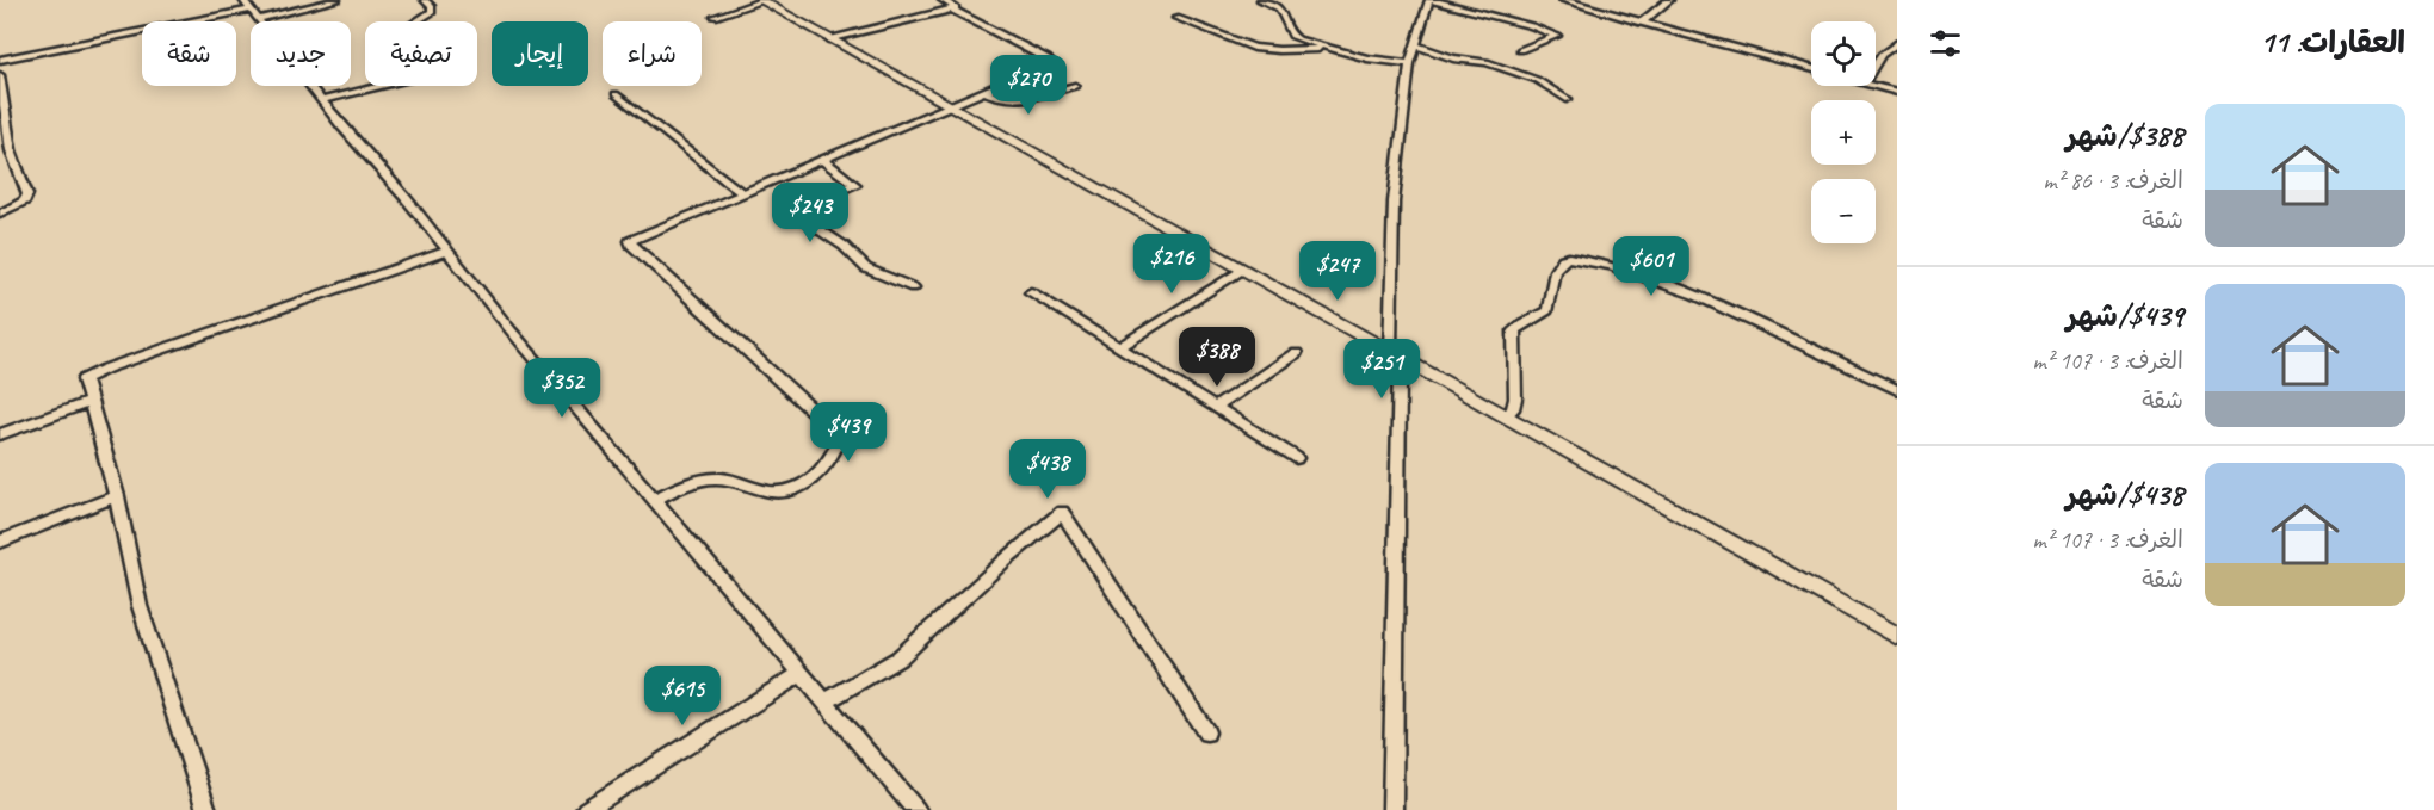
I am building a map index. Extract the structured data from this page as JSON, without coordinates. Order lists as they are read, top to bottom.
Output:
{
  "page": {
    "heading": "العقارات: 11",
    "map_buttons": ["+", "−"],
    "chip": [
      "شراء",
      "إيجار",
      "تصفية",
      "جديد",
      "شقة"
    ],
    "price": [
      "$270",
      "$243",
      "$216",
      "$601",
      "$247",
      "$388",
      "$251",
      "$352",
      "$439",
      "$438",
      "$615"
    ],
    "list": [
      {
        "name": "$388/شهر",
        "note": "الغرف: 3 · 86 m² · شقة"
      },
      {
        "name": "$439/شهر",
        "note": "الغرف: 3 · 107 m² · شقة"
      },
      {
        "name": "$438/شهر",
        "note": "الغرف: 3 · 107 m² · شقة"
      }
    ]
  }
}
